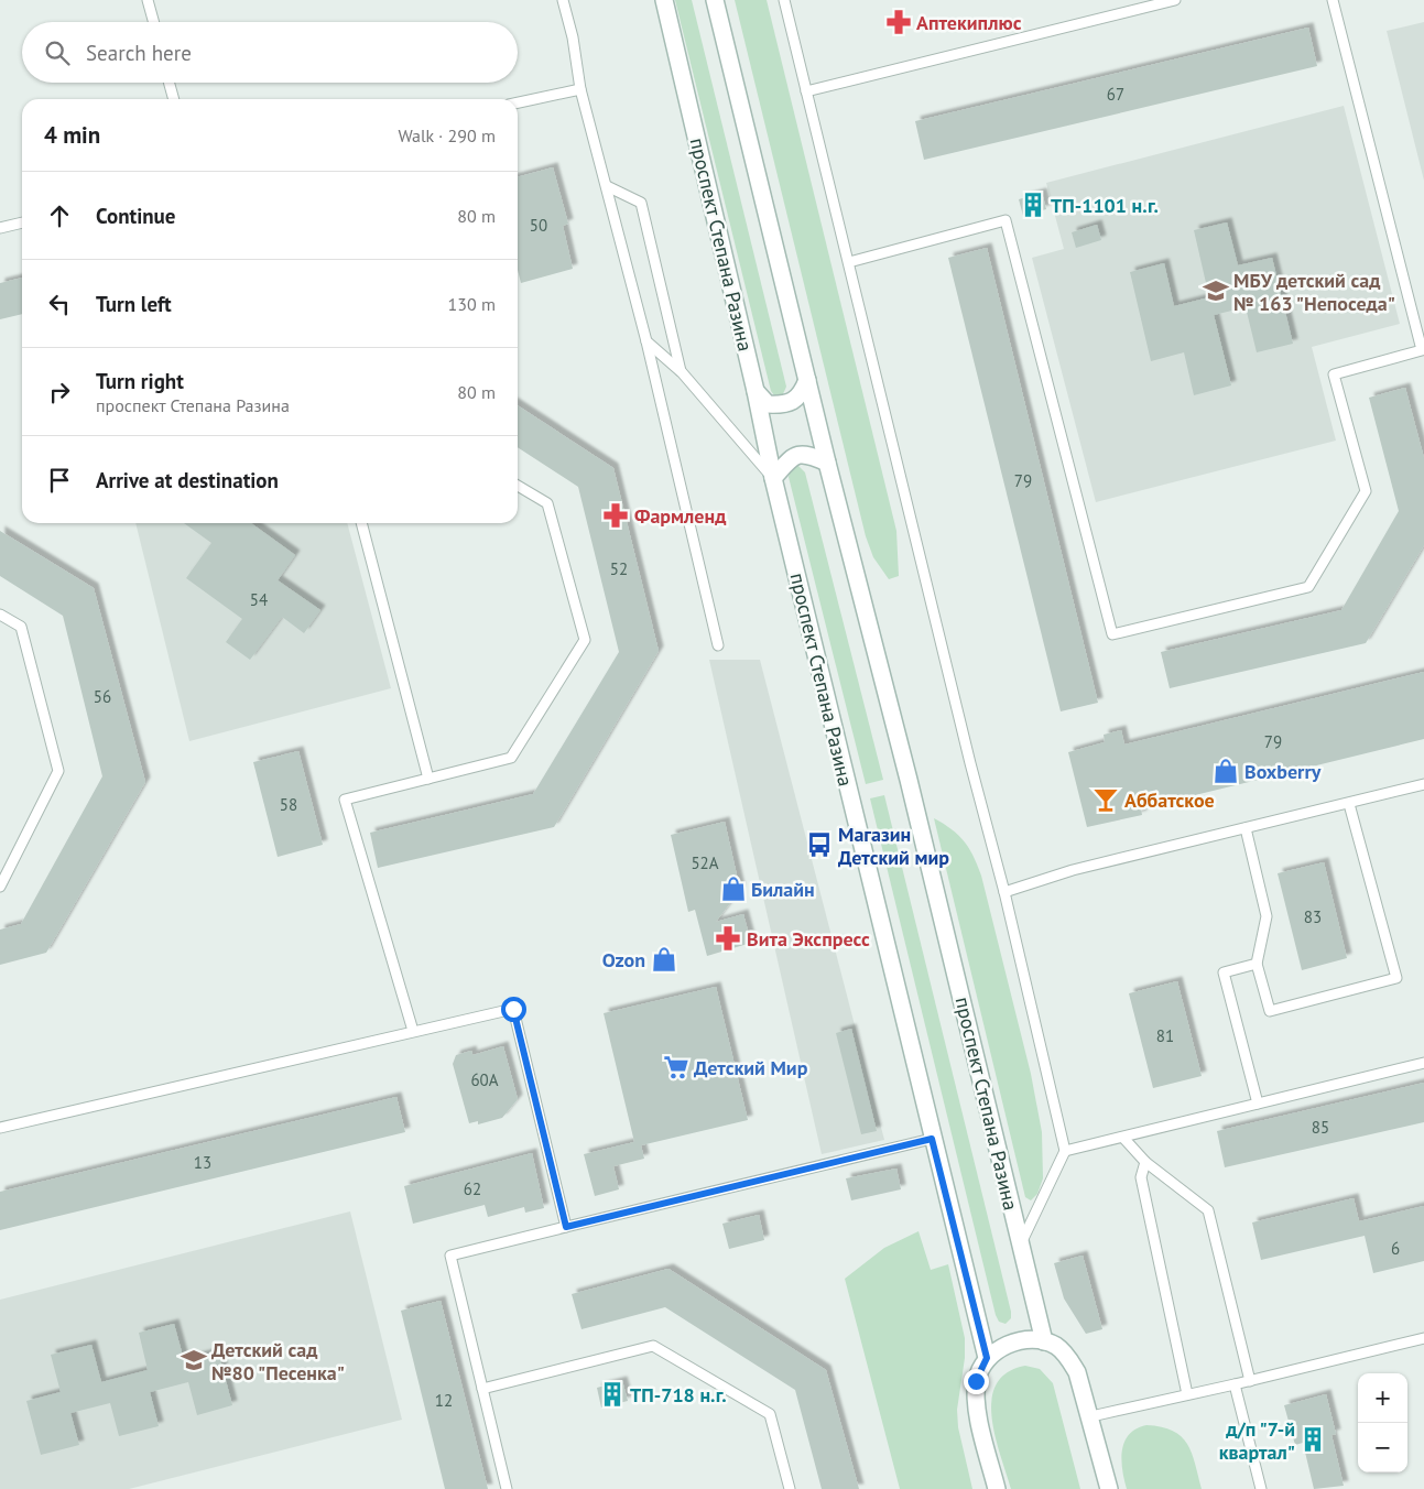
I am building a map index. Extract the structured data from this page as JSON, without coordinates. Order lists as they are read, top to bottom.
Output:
{
  "streets": {
    "main road": ["проспект Степана Разина"]
  },
  "places": {
    "pharmacy": ["Аптекиплюс", "Фармленд", "Вита Экспресс"],
    "building": ["ТП-1101 н.г.", "ТП-718 н.г.", "д/п \"7-й квартал\""],
    "school or university": ["МБУ детский сад № 163 \"Непоседа\"", "Детский сад №80 \"Песенка\""],
    "shop": ["Boxberry", "Билайн", "Ozon"],
    "bar": ["Аббатское"],
    "bus stop": ["Магазин Детский мир"],
    "supermarket": ["Детский Мир"]
  },
  "house_numbers": [
    "67",
    "50",
    "79",
    "52",
    "54",
    "56",
    "79",
    "58",
    "52А",
    "83",
    "81",
    "60А",
    "85",
    "13",
    "62",
    "6",
    "12"
  ],
  "page": {
    "search": "Search here",
    "heading": ["4 min", "Walk · 290 m"],
    "list": [
      ["Continue", "80 m"],
      ["Turn left", "130 m"],
      ["Turn right", "проспект Степана Разина", "80 m"],
      "Arrive at destination"
    ],
    "map_buttons": ["+", "−"]
  }
}
